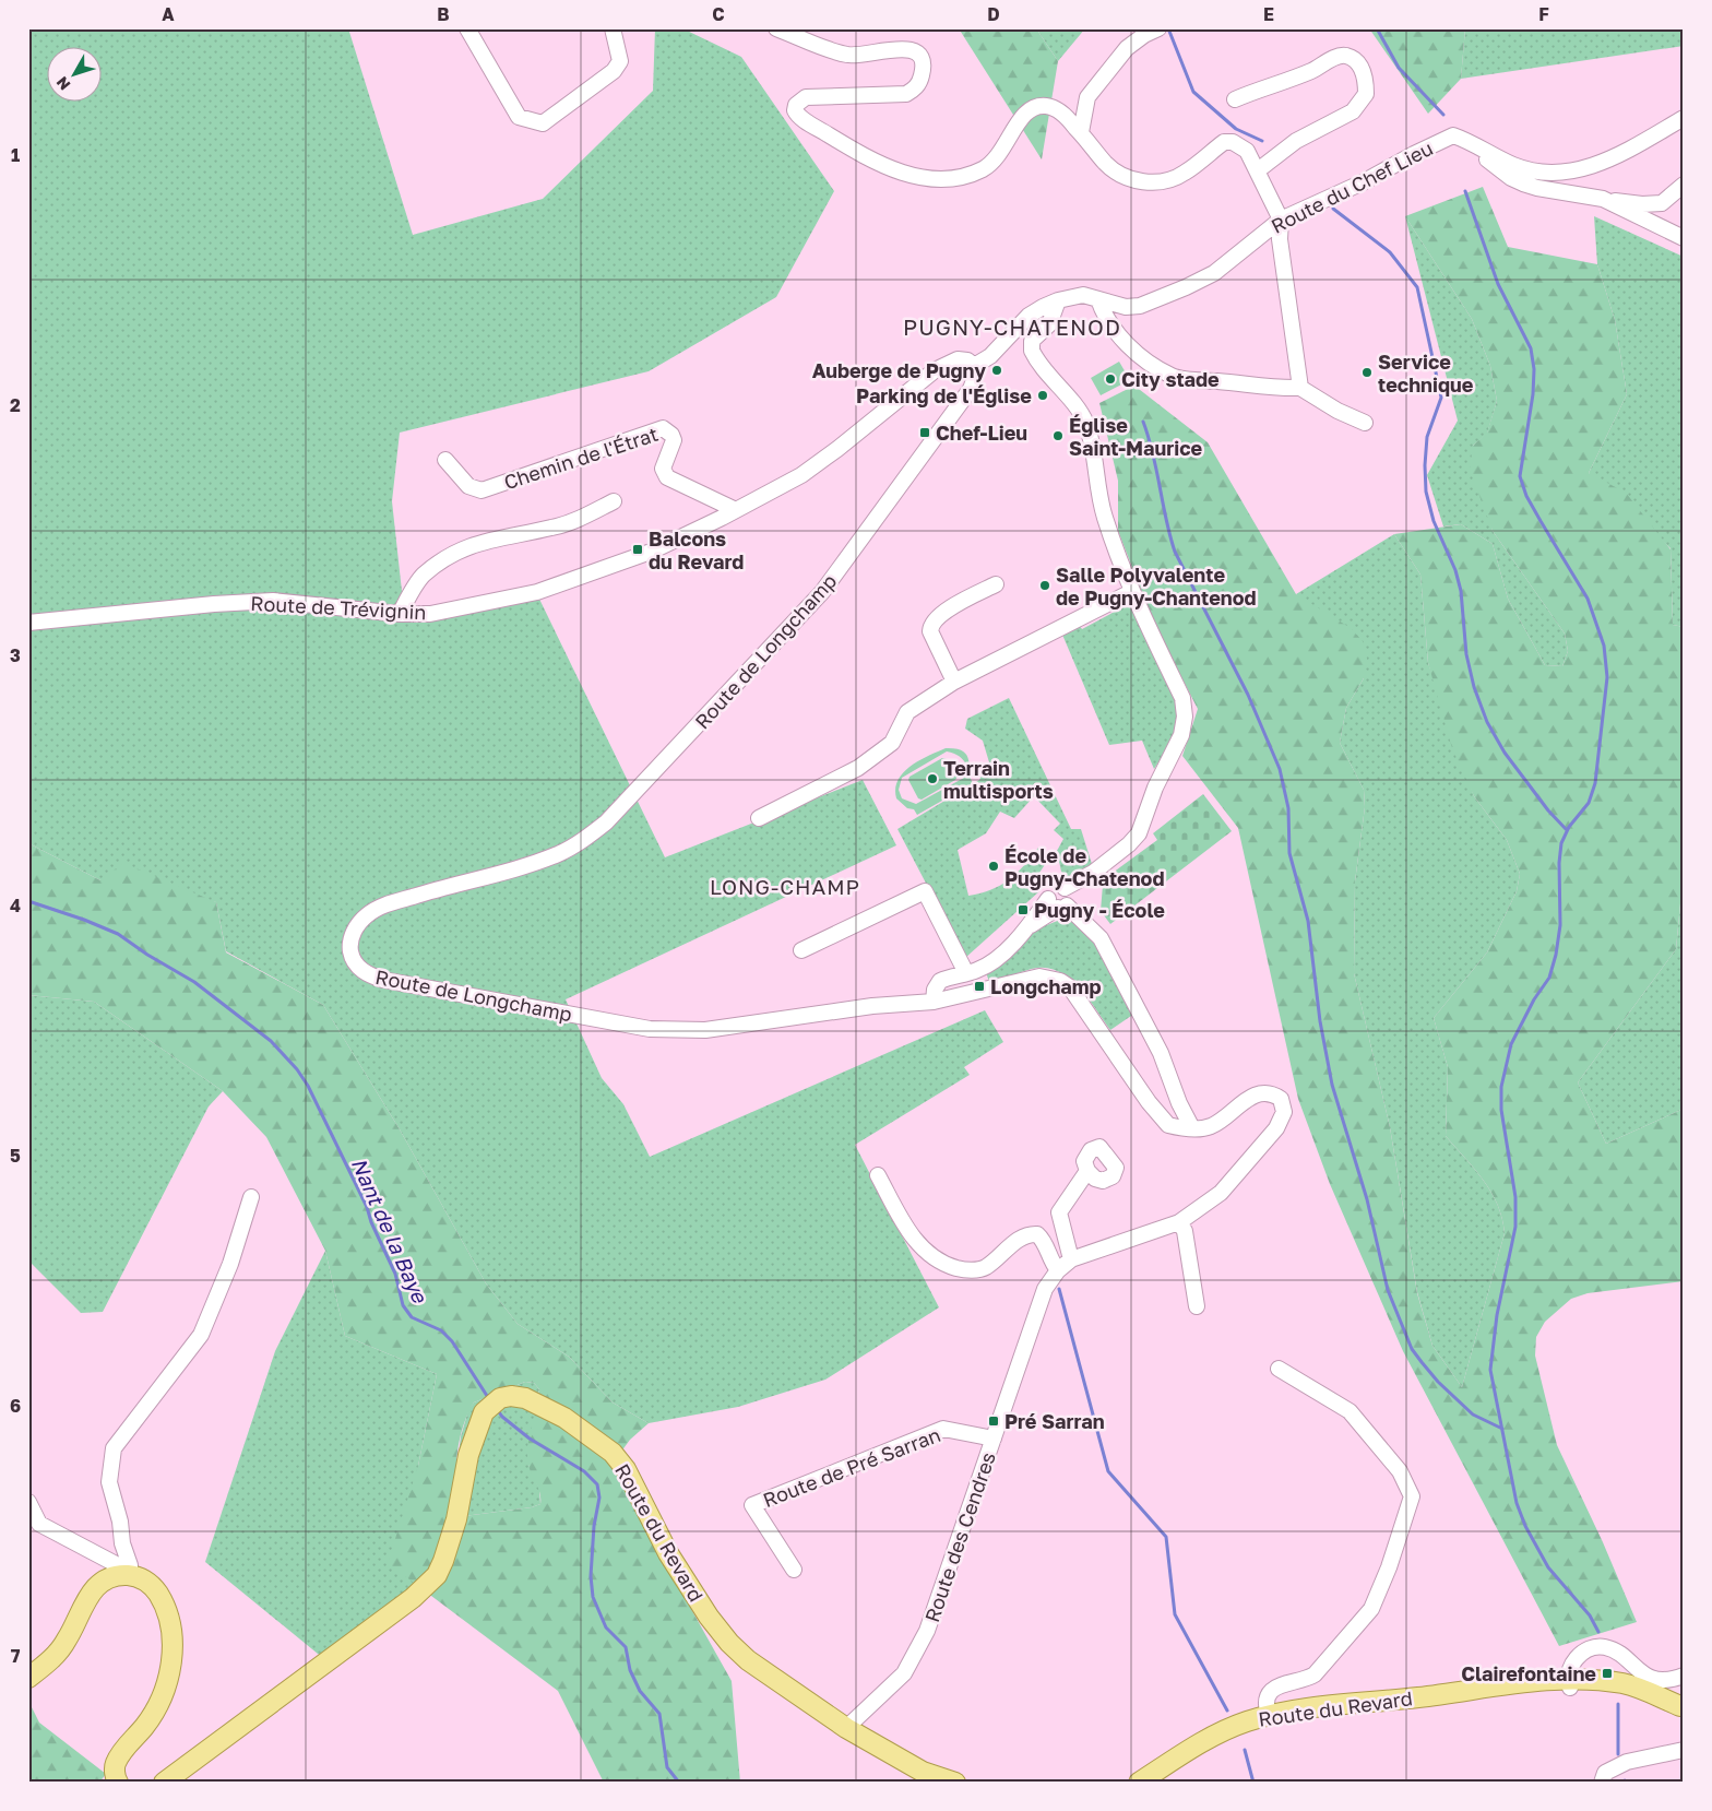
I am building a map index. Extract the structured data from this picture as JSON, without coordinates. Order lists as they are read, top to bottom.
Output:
{
  "streets": {
    "main road": ["Route du Revard"],
    "street": [
      "Route du Chef Lieu",
      "Chemin de l'Étrat",
      "Route de Trévignin",
      "Route de Longchamp",
      "Route de Pré Sarran",
      "Route des Cendres"
    ]
  },
  "crossings": [
    ["Chemin de l'Étrat", "Route de Trévignin"],
    ["Route de Trévignin", "Route de Longchamp"],
    ["Route de Longchamp", "Route des Cendres"],
    ["Route de Pré Sarran", "Route des Cendres"],
    ["Route du Revard", "Route des Cendres"]
  ],
  "districts": ["PUGNY-CHATENOD", "LONG-CHAMP"],
  "water": ["Nant de la Baye"],
  "places": {
    "other": [
      "Auberge de Pugny",
      "Service technique",
      "City stade",
      "Parking de l'Église",
      "Église Saint-Maurice",
      "Salle Polyvalente de Pugny-Chantenod",
      "Terrain multisports",
      "École de Pugny-Chatenod"
    ],
    "transit": [
      "Chef-Lieu",
      "Balcons du Revard",
      "Pugny - École",
      "Longchamp",
      "Pré Sarran",
      "Clairefontaine"
    ]
  },
  "north": "bottom left",
  "grid": {
    "columns": [
      "A",
      "B",
      "C",
      "D",
      "E",
      "F"
    ],
    "rows": [
      "1",
      "2",
      "3",
      "4",
      "5",
      "6",
      "7"
    ]
  }
}
